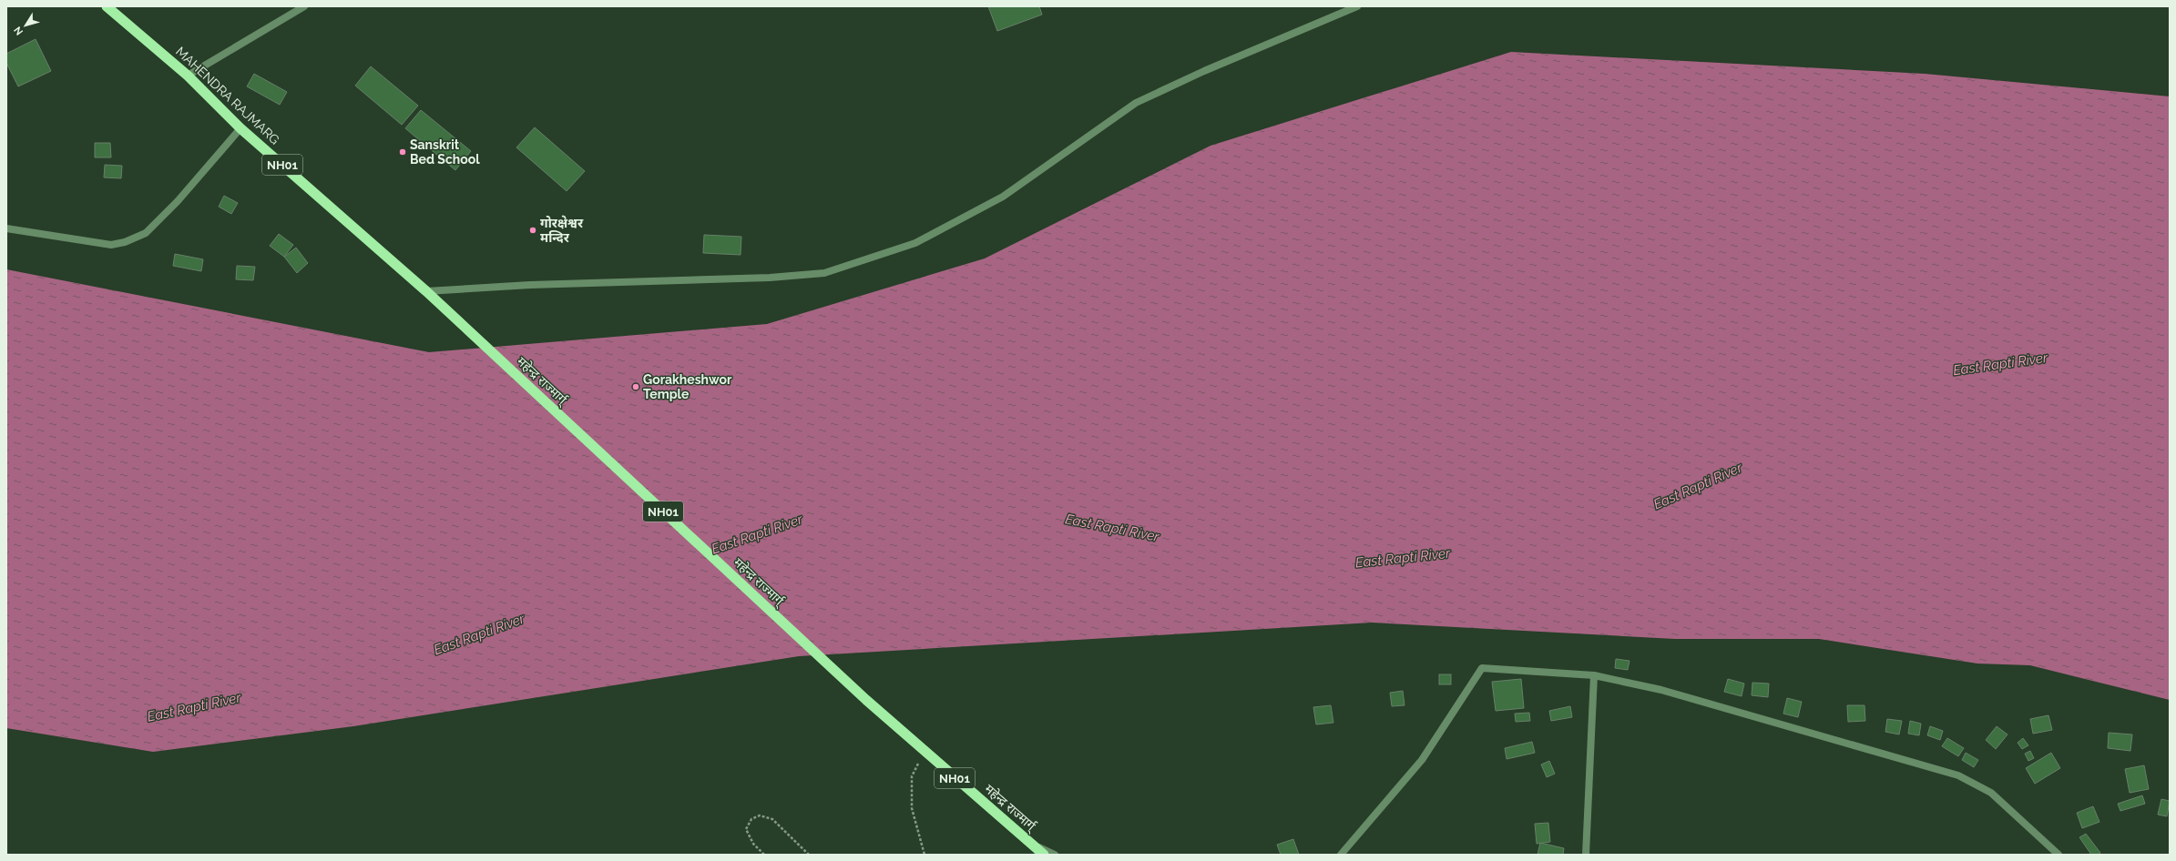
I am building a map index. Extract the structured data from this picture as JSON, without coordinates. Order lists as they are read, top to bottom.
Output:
{
  "streets": {
    "highway": ["MAHENDRA RAJMARG", "NH01", "महेन्द्र राज्मार्ग्"]
  },
  "crossings": [
    ["MAHENDRA RAJMARG", "महेन्द्र राज्मार्ग्"]
  ],
  "water": ["East Rapti River"],
  "places": ["Sanskrit Bed School", "गोरक्षेश्वर मन्दिर", "Gorakheshwor Temple"],
  "north": "bottom left"
}
